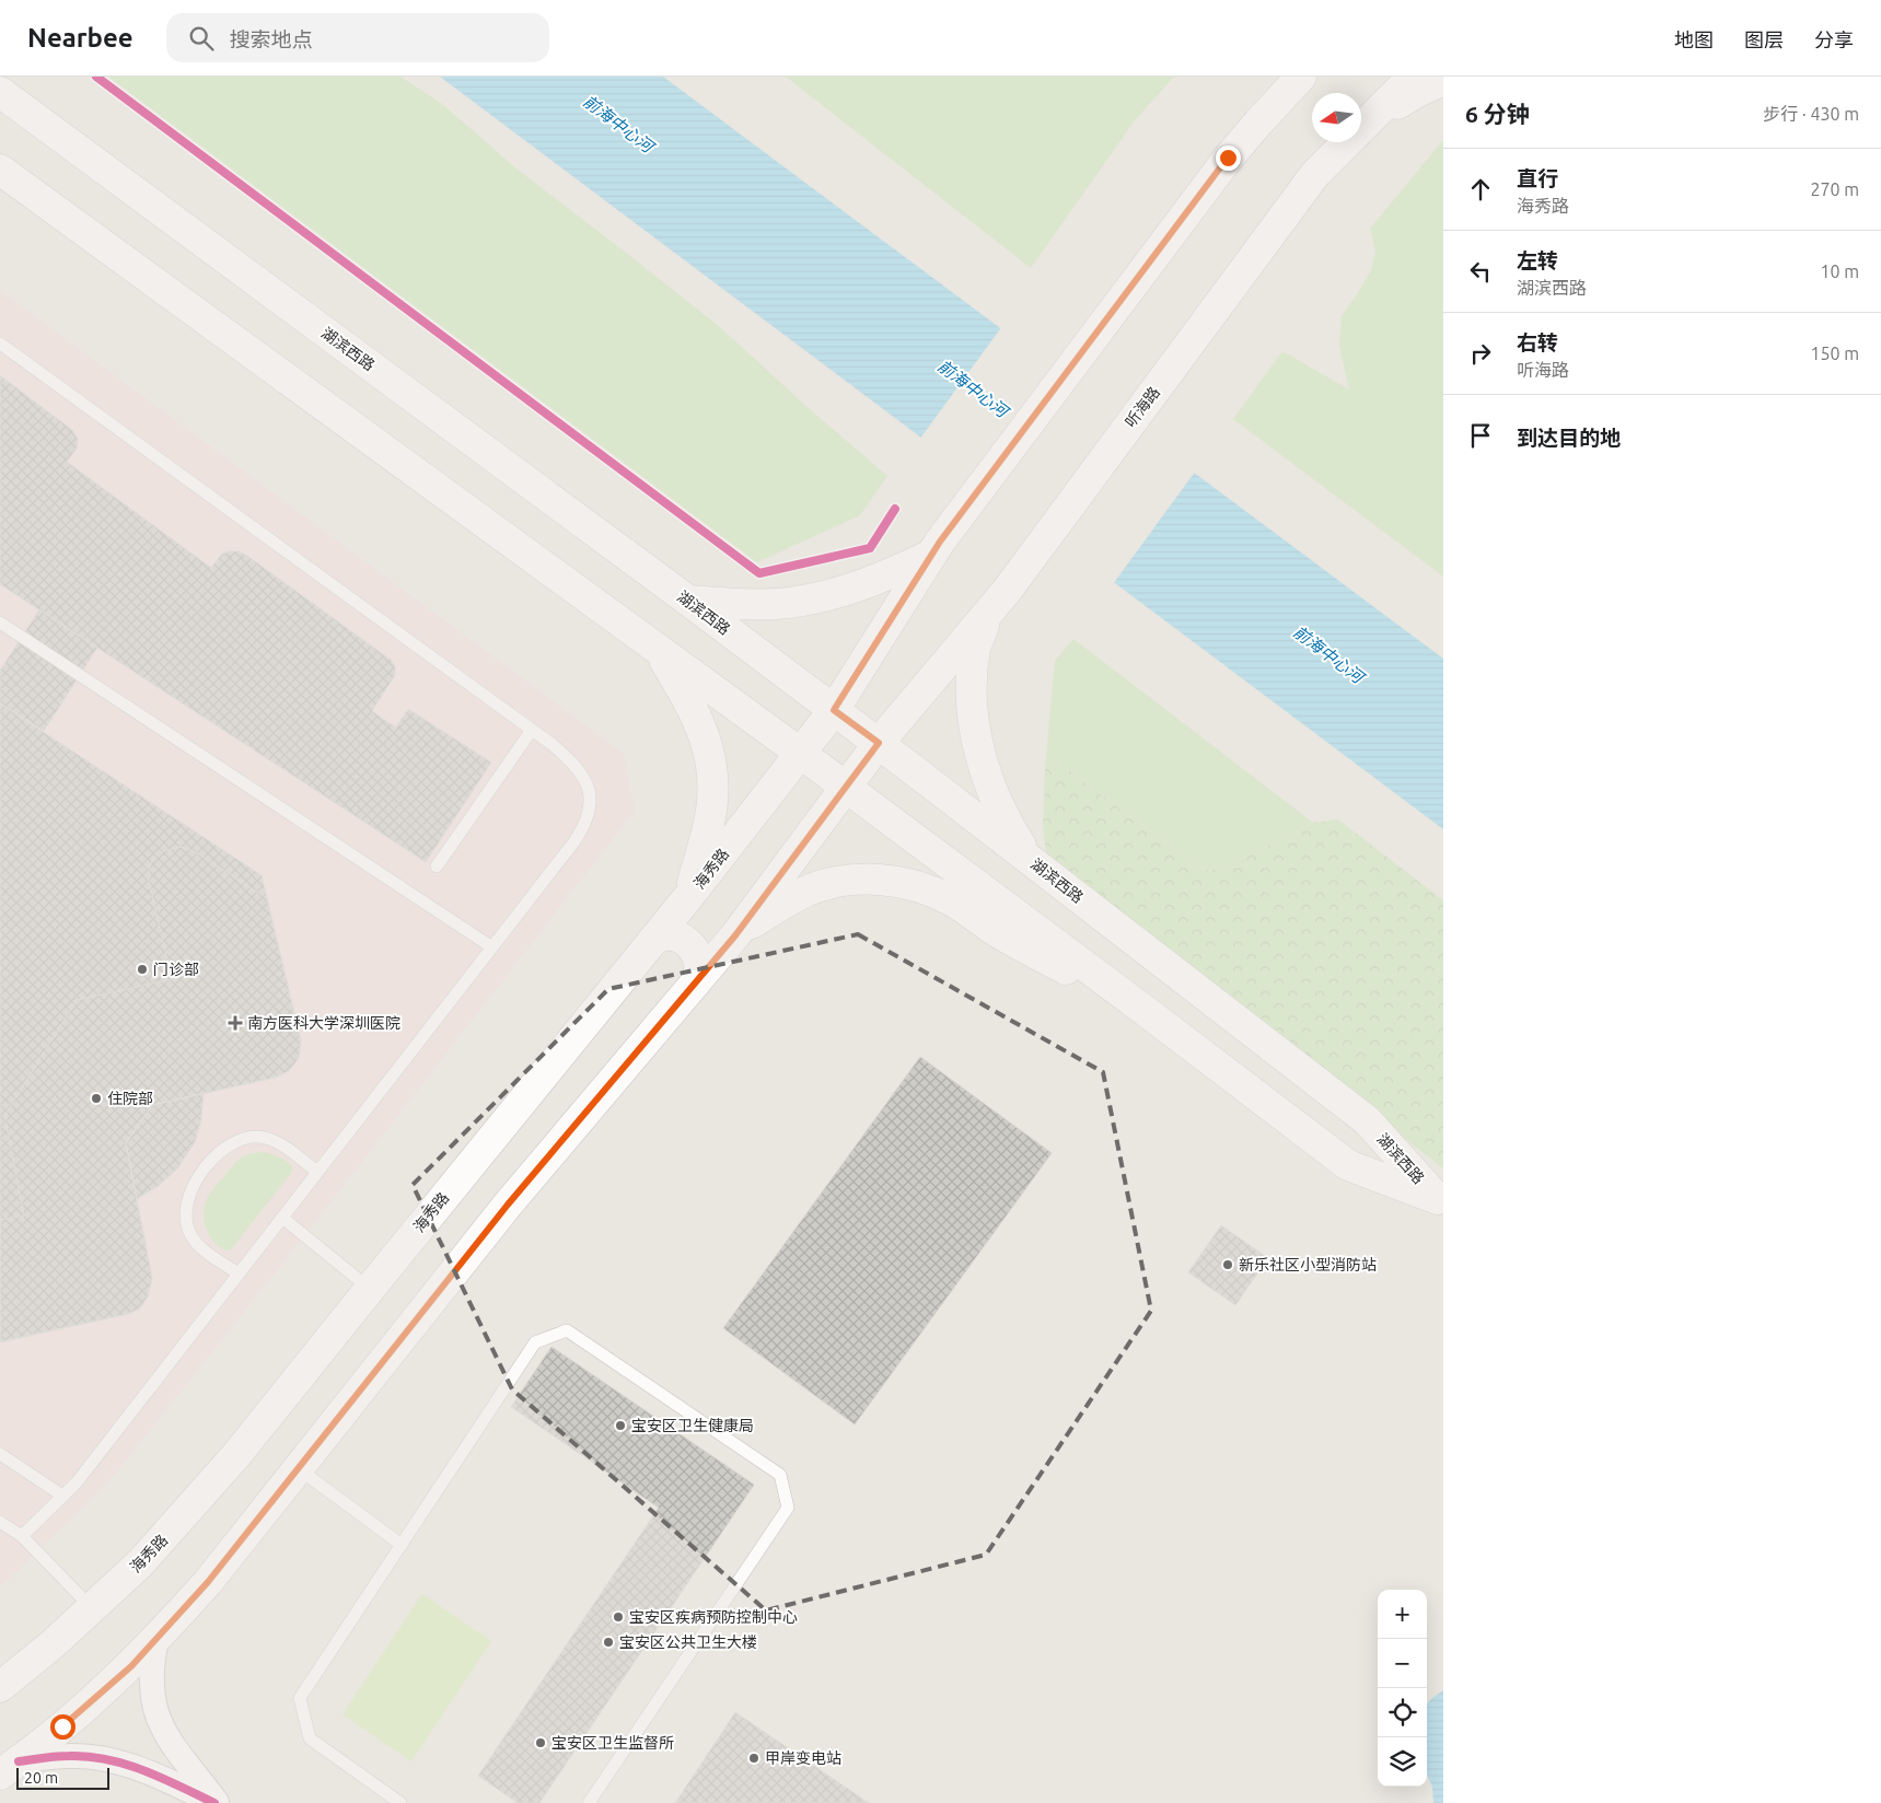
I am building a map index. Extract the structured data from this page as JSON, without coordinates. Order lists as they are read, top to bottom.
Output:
{
  "streets": {
    "main road": ["湖滨西路", "听海路", "海秀路"]
  },
  "crossings": [
    ["湖滨西路", "听海路"],
    ["湖滨西路", "海秀路"]
  ],
  "water": ["前海中心河"],
  "places": {
    "other": [
      "门诊部",
      "住院部",
      "新乐社区小型消防站",
      "宝安区卫生健康局",
      "宝安区疾病预防控制中心",
      "宝安区公共卫生大楼",
      "宝安区卫生监督所",
      "甲岸变电站"
    ],
    "health": ["南方医科大学深圳医院"]
  },
  "scale_bar": "20 m",
  "north": "left",
  "page": {
    "header": "Nearbee",
    "search": "搜索地点",
    "nav": ["地图", "图层", "分享"],
    "heading": ["6 分钟", "步行 · 430 m"],
    "list": [
      ["直行", "海秀路", "270 m"],
      ["左转", "湖滨西路", "10 m"],
      ["右转", "听海路", "150 m"],
      "到达目的地"
    ],
    "map_buttons": ["+", "−"],
    "scale": "20 m"
  }
}
